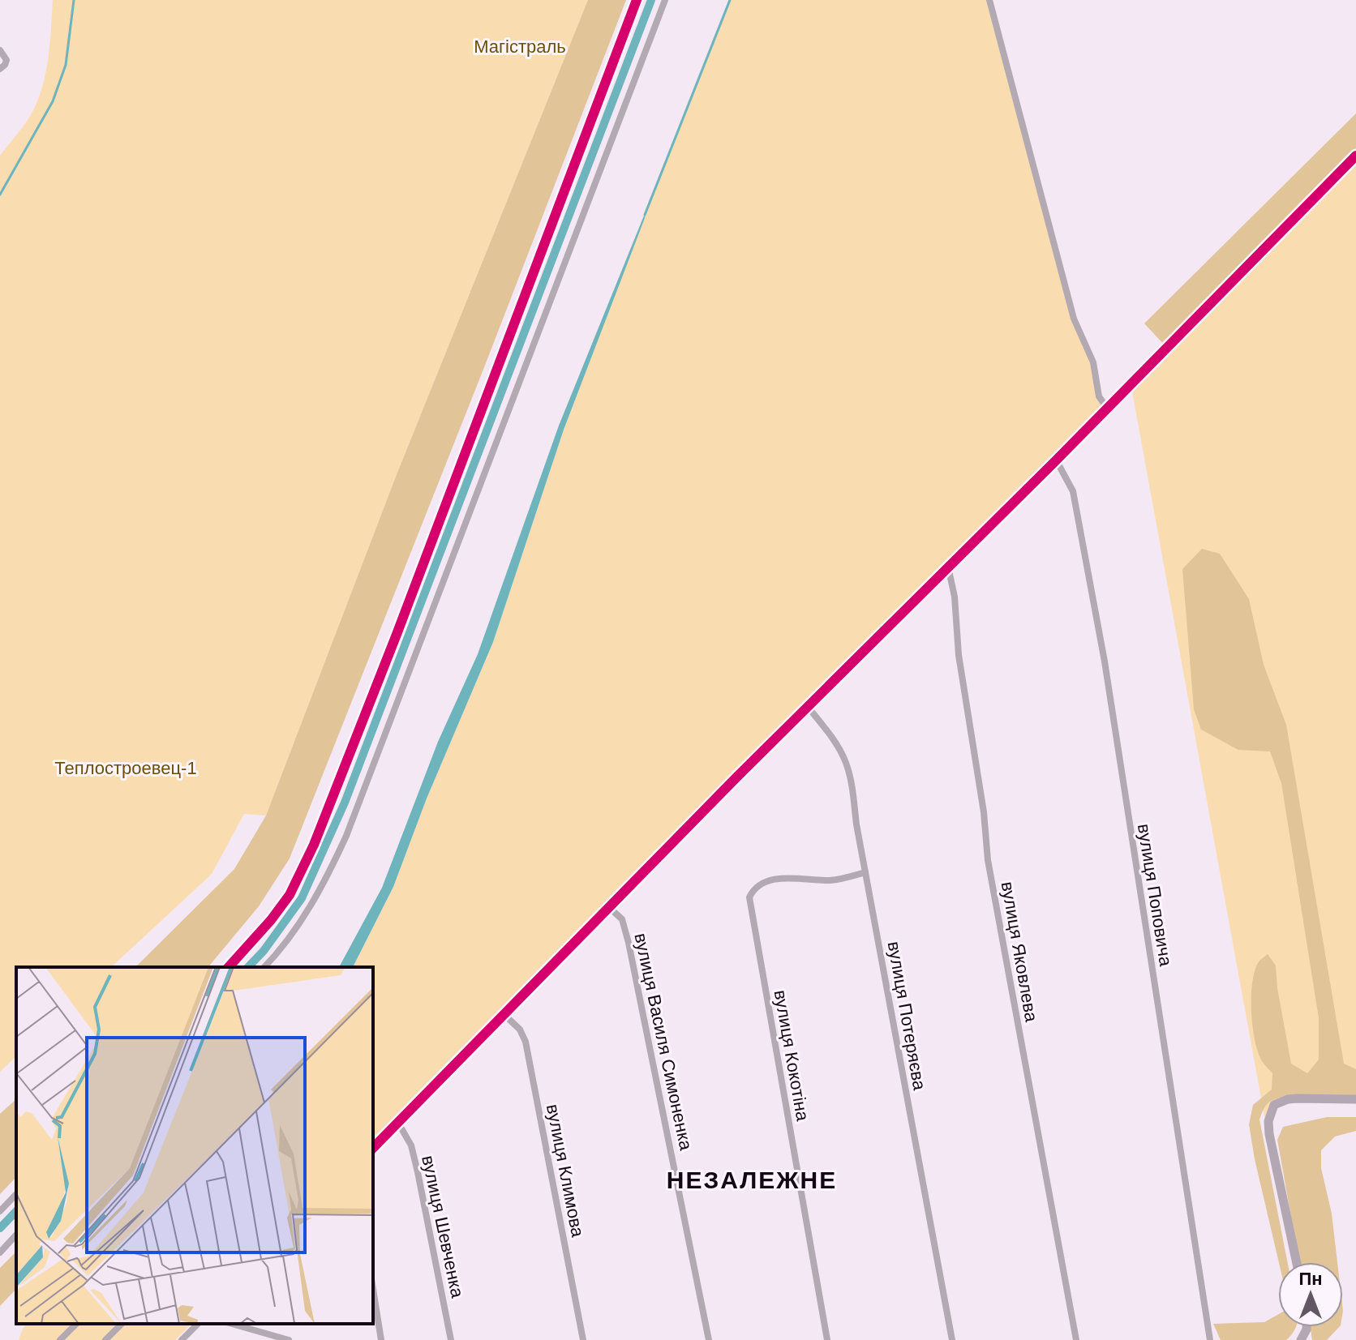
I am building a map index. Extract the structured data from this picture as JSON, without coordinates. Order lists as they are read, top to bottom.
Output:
{
  "streets": {
    "street": [
      "вулиця Поповича",
      "вулиця Яковлева",
      "вулиця Потеряєва",
      "вулиця Василя Симоненка",
      "вулиця Кокотіна",
      "вулиця Климова",
      "вулиця Шевченка"
    ]
  },
  "crossings": [
    ["вулиця Потеряєва", "вулиця Кокотіна"]
  ],
  "districts": ["НЕЗАЛЕЖНЕ"],
  "parks": ["Магістраль", "Теплостроевец-1"],
  "north": "top"
}
